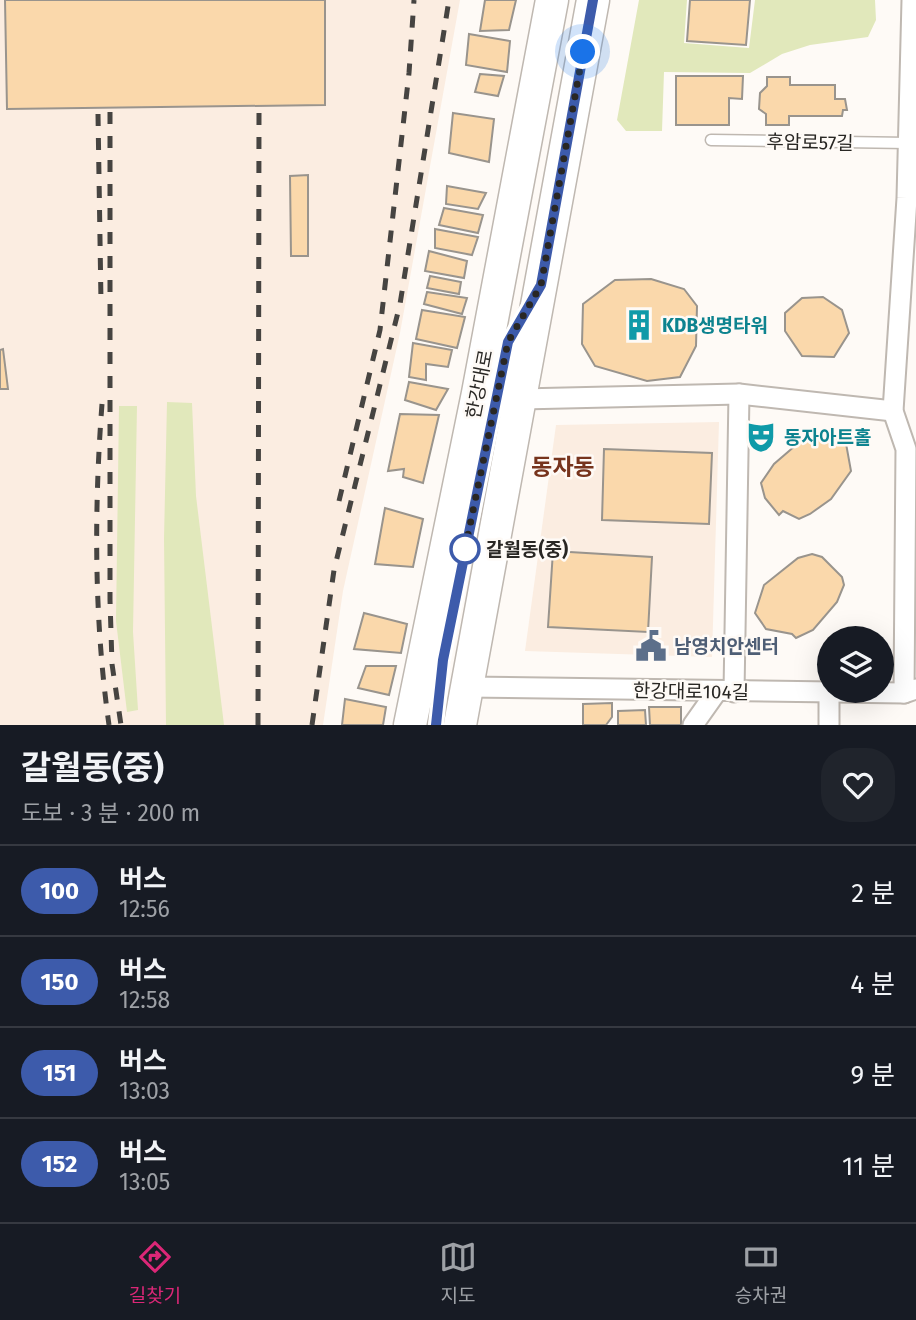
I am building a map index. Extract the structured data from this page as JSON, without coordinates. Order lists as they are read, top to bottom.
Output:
{
  "streets": {
    "main road": ["한강대로"],
    "street": ["한강대로104길"],
    "lane": ["후암로57길"]
  },
  "districts": ["동자동"],
  "places": {
    "building": ["KDB생명타워"],
    "theatre": ["동자아트홀"],
    "other": ["갈월동(중)"],
    "public building": ["남영치안센터"]
  },
  "lines": ["bus line 100"],
  "page": {
    "heading": ["갈월동(중)", "도보 · 3 분 · 200 m"],
    "list": [
      {
        "mark": "100",
        "name": "버스",
        "note": "12:56",
        "value": "2 분"
      },
      {
        "mark": "150",
        "name": "버스",
        "note": "12:58",
        "value": "4 분"
      },
      {
        "mark": "151",
        "name": "버스",
        "note": "13:03",
        "value": "9 분"
      },
      {
        "mark": "152",
        "name": "버스",
        "note": "13:05",
        "value": "11 분"
      }
    ],
    "tabs": ["길찾기", "지도", "승차권"]
  }
}
